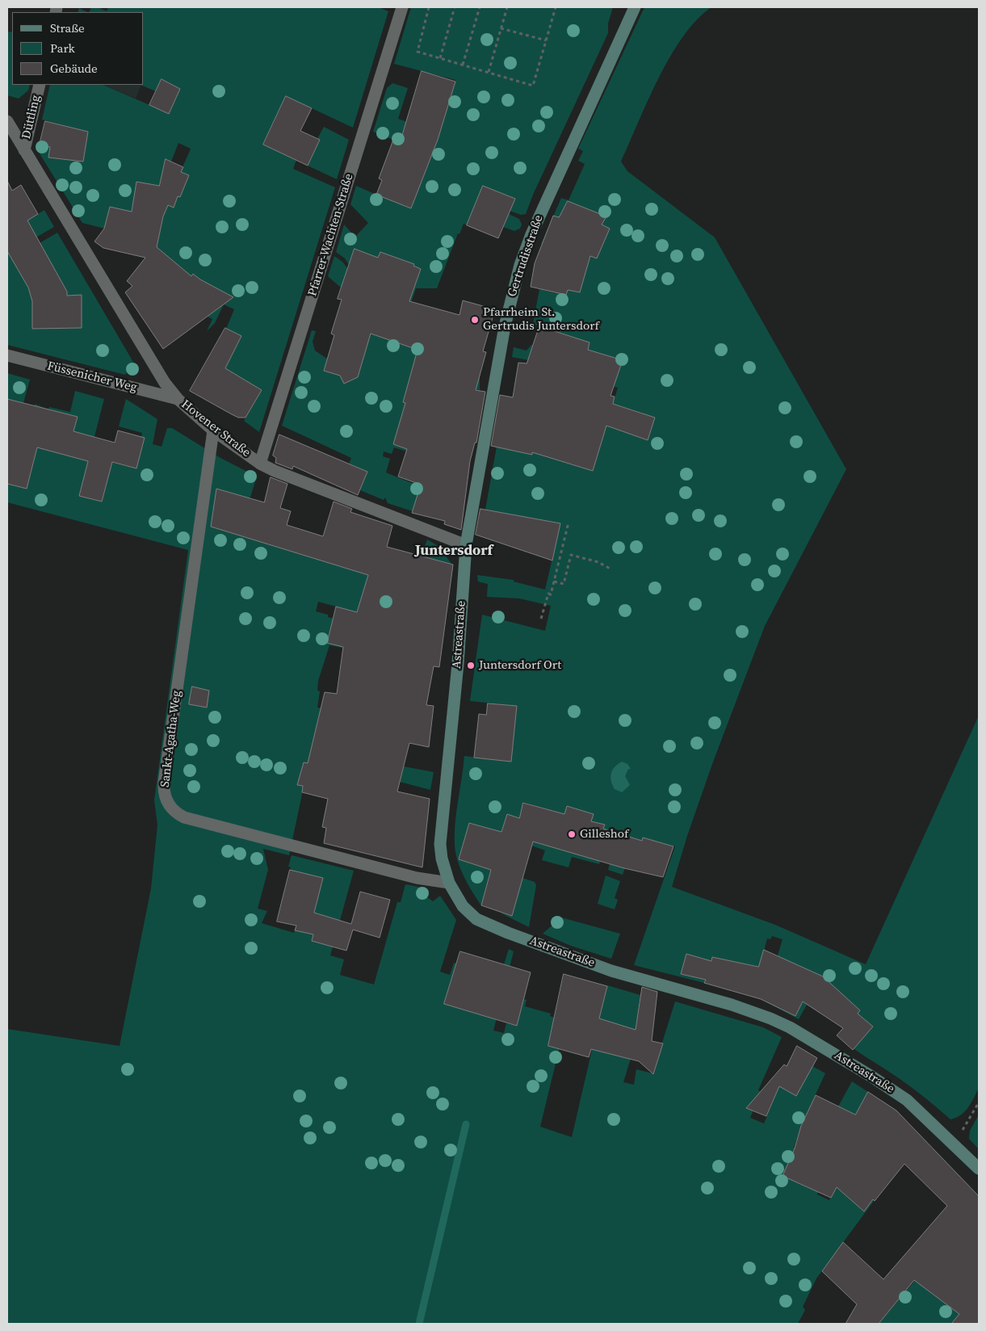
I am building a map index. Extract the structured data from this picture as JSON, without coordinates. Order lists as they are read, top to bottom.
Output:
{
  "streets": {
    "street": [
      "Düttling",
      "Pfarrer-Wachten-Straße",
      "Gertrudisstraße",
      "Füssenicher Weg",
      "Hovener Straße",
      "Astreastraße",
      "Sankt-Agatha-Weg"
    ]
  },
  "crossings": [
    ["Düttling", "Hovener Straße"],
    ["Pfarrer-Wachten-Straße", "Hovener Straße"],
    ["Gertrudisstraße", "Hovener Straße"],
    ["Gertrudisstraße", "Astreastraße"],
    ["Füssenicher Weg", "Hovener Straße"],
    ["Hovener Straße", "Astreastraße"],
    ["Hovener Straße", "Sankt-Agatha-Weg"],
    ["Astreastraße", "Sankt-Agatha-Weg"]
  ],
  "districts": ["Juntersdorf"],
  "places": ["Pfarrheim St. Gertrudis Juntersdorf", "Juntersdorf Ort", "Gilleshof"],
  "legend": ["Straße", "Park", "Gebäude"]
}
